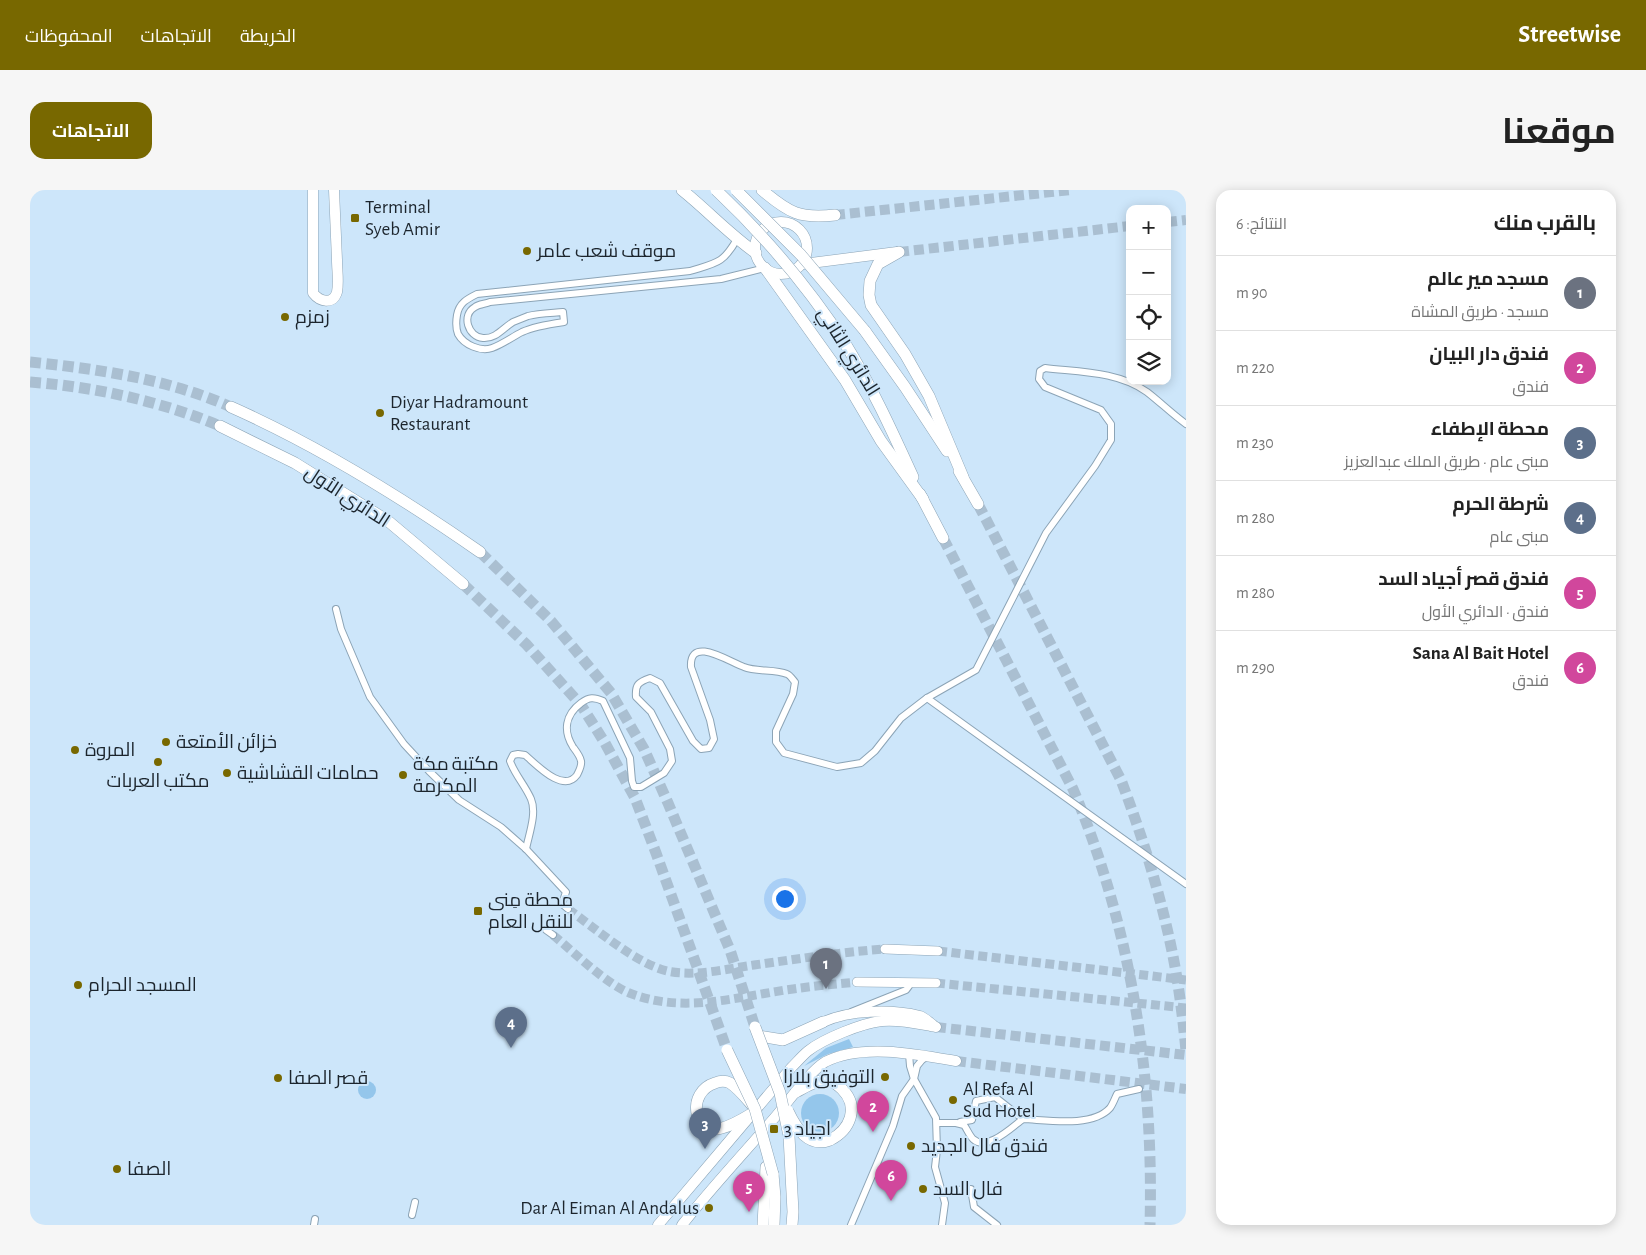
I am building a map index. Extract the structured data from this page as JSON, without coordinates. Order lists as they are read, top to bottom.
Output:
{
  "streets": {
    "highway": ["الدائري الثاني", "الدائري الأول"]
  },
  "places": {
    "transit": ["Terminal Syeb Amir", "محطة مِنى للنقل العام", "اجياد 3"],
    "other": [
      "موقف شعب عامر",
      "زمزم",
      "Diyar Hadramount Restaurant",
      "خزائن الأمتعة",
      "المروة",
      "مكتب العربات",
      "حمامات القشاشية",
      "مكتبة مكة المكرمة",
      "المسجد الحرام",
      "التوفيق بلازا",
      "قصر الصفا",
      "Al Refa Al Sud Hotel",
      "فندق فال الجديد",
      "الصفا",
      "فال السد",
      "Dar Al Eiman Al Andalus"
    ]
  },
  "page": {
    "header": "Streetwise",
    "nav": ["الخريطة", "الاتجاهات", "المحفوظات"],
    "title": "موقعنا",
    "buttons": "الاتجاهات",
    "heading": ["بالقرب منك", "النتائج: 6"],
    "map_buttons": ["+", "−"],
    "list": [
      {
        "mark": "1",
        "name": "مسجد مير عالم",
        "note": "مسجد · طريق المشاة",
        "value": "90 m"
      },
      {
        "mark": "2",
        "name": "فندق دار البيان",
        "note": "فندق",
        "value": "220 m"
      },
      {
        "mark": "3",
        "name": "محطة الإطفاء",
        "note": "مبنى عام · طريق الملك عبدالعزيز",
        "value": "230 m"
      },
      {
        "mark": "4",
        "name": "شرطة الحرم",
        "note": "مبنى عام",
        "value": "280 m"
      },
      {
        "mark": "5",
        "name": "فندق قصر أجياد السد",
        "note": "فندق · الدائري الأول",
        "value": "280 m"
      },
      {
        "mark": "6",
        "name": "Sana Al Bait Hotel",
        "note": "فندق",
        "value": "290 m"
      }
    ],
    "pins": [
      "1",
      "4",
      "2",
      "3",
      "6",
      "5"
    ]
  }
}
